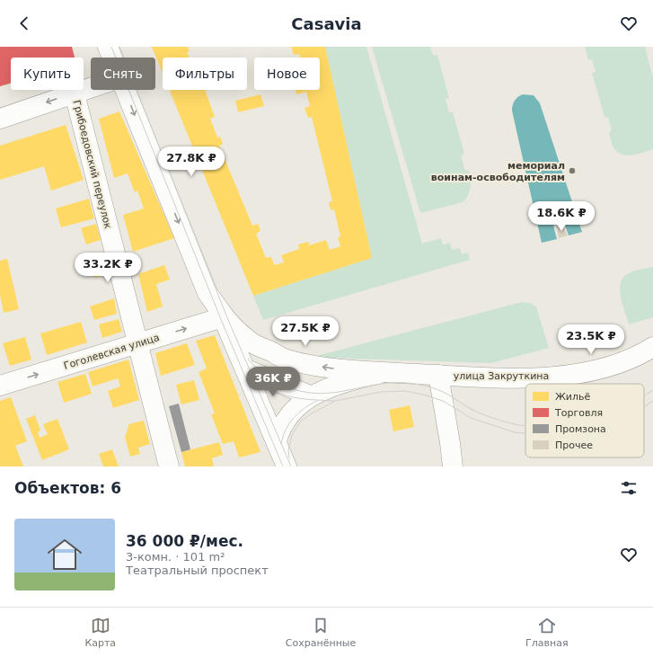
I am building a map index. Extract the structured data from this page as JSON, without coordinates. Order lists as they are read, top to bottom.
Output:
{
  "streets": {
    "street": ["Грибоедовский переулок", "Гоголевская улица", "улица Закруткина"]
  },
  "crossings": [
    ["Грибоедовский переулок", "Гоголевская улица"],
    ["Гоголевская улица", "улица Закруткина"]
  ],
  "one_way": ["Гоголевская улица"],
  "places": ["мемориал воинам-освободителям"],
  "legend": [
    "Жильё",
    "Торговля",
    "Промзона",
    "Прочее"
  ],
  "page": {
    "header": "Casavia",
    "chip": [
      "Купить",
      "Снять",
      "Фильтры",
      "Новое"
    ],
    "price": [
      "27.8K ₽",
      "18.6K ₽",
      "33.2K ₽",
      "27.5K ₽",
      "23.5K ₽",
      "36K ₽"
    ],
    "heading": "Объектов: 6",
    "list": [
      {
        "name": "36 000 ₽/мес.",
        "note": "3-комн. · 101 m² · Театральный проспект"
      }
    ],
    "tabs": ["Карта", "Сохранённые", "Главная"]
  }
}
